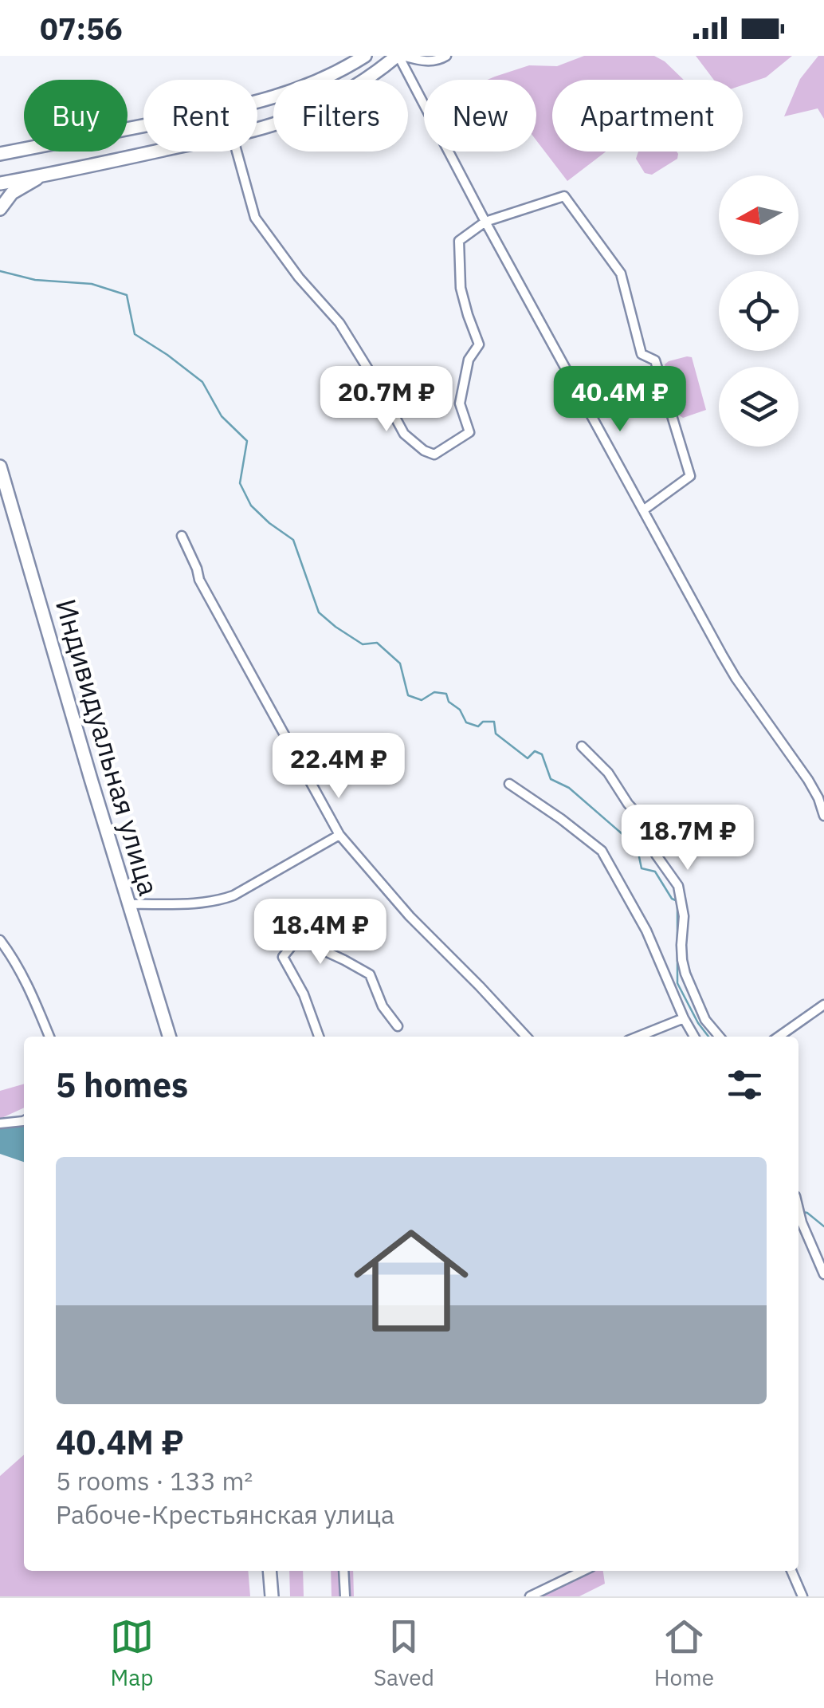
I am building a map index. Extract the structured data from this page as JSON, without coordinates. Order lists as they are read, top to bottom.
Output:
{
  "streets": {
    "main road": ["Индивидуальная улица"]
  },
  "north": "left",
  "page": {
    "status": "07:56",
    "chip": [
      "Buy",
      "Rent",
      "Filters",
      "New",
      "Apartment"
    ],
    "price": [
      "20.7M ₽",
      "40.4M ₽",
      "22.4M ₽",
      "18.7M ₽",
      "18.4M ₽"
    ],
    "heading": "5 homes",
    "list": [
      {
        "name": "40.4M ₽",
        "note": "5 rooms · 133 m² · Рабоче-Крестьянская улица"
      }
    ],
    "tabs": ["Map", "Saved", "Home"]
  }
}
